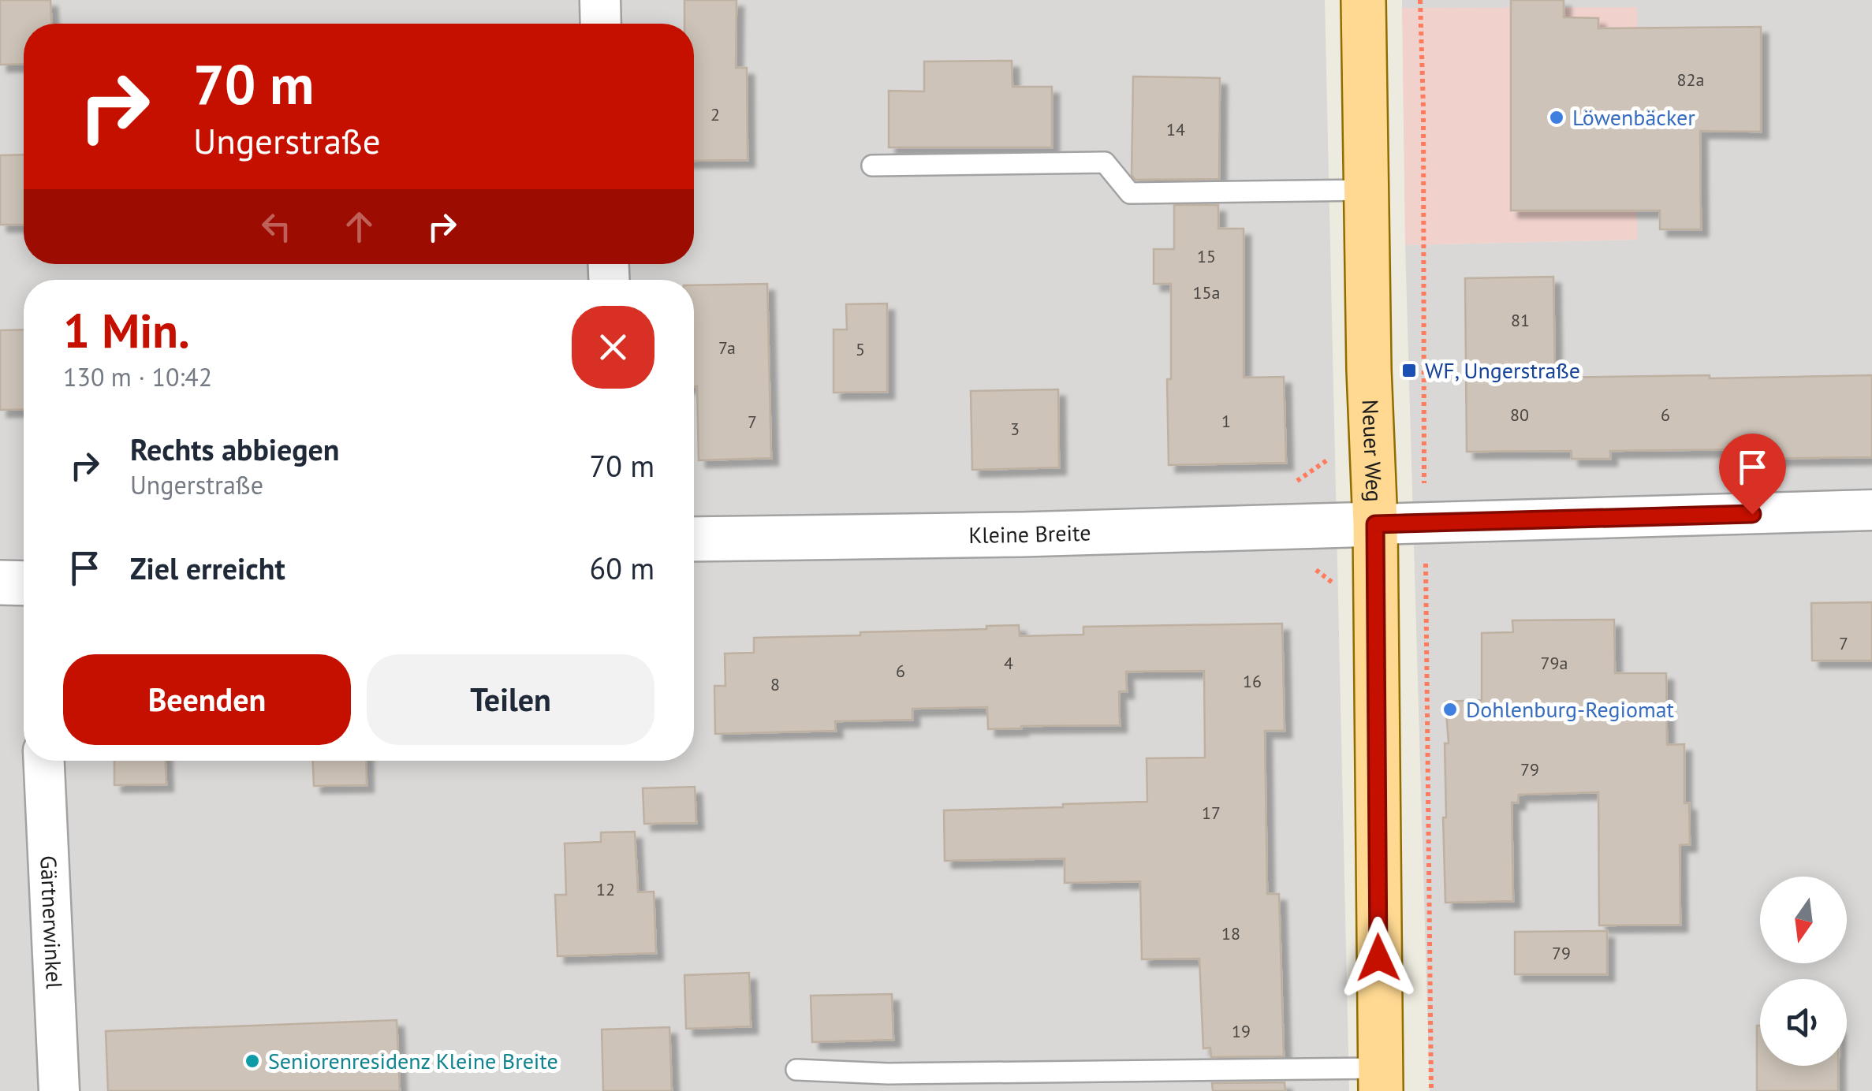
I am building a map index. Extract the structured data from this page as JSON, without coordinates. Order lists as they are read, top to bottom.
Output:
{
  "streets": {
    "main road": ["Neuer Weg"],
    "street": ["Kleine Breite", "Gärtnerwinkel"]
  },
  "crossings": [
    ["Neuer Weg", "Kleine Breite"]
  ],
  "places": {
    "other": ["Löwenbäcker", "Dohlenburg-Regiomat", "Seniorenresidenz Kleine Breite"],
    "transit": ["WF, Ungerstraße"]
  },
  "house_numbers": [
    "82a",
    "2",
    "14",
    "15",
    "15a",
    "81",
    "7a",
    "5",
    "80",
    "6",
    "1",
    "7",
    "3",
    "7",
    "4",
    "79a",
    "6",
    "16",
    "8",
    "79",
    "17",
    "12",
    "18",
    "79",
    "19"
  ],
  "north": "bottom",
  "page": {
    "turn": ["70 m", "Ungerstraße"],
    "heading": ["1 Min.", "130 m · 10:42"],
    "list": [
      {
        "name": "Rechts abbiegen",
        "note": "Ungerstraße",
        "value": "70 m"
      },
      {
        "name": "Ziel erreicht",
        "value": "60 m"
      }
    ],
    "buttons": ["Beenden", "Teilen"]
  }
}
